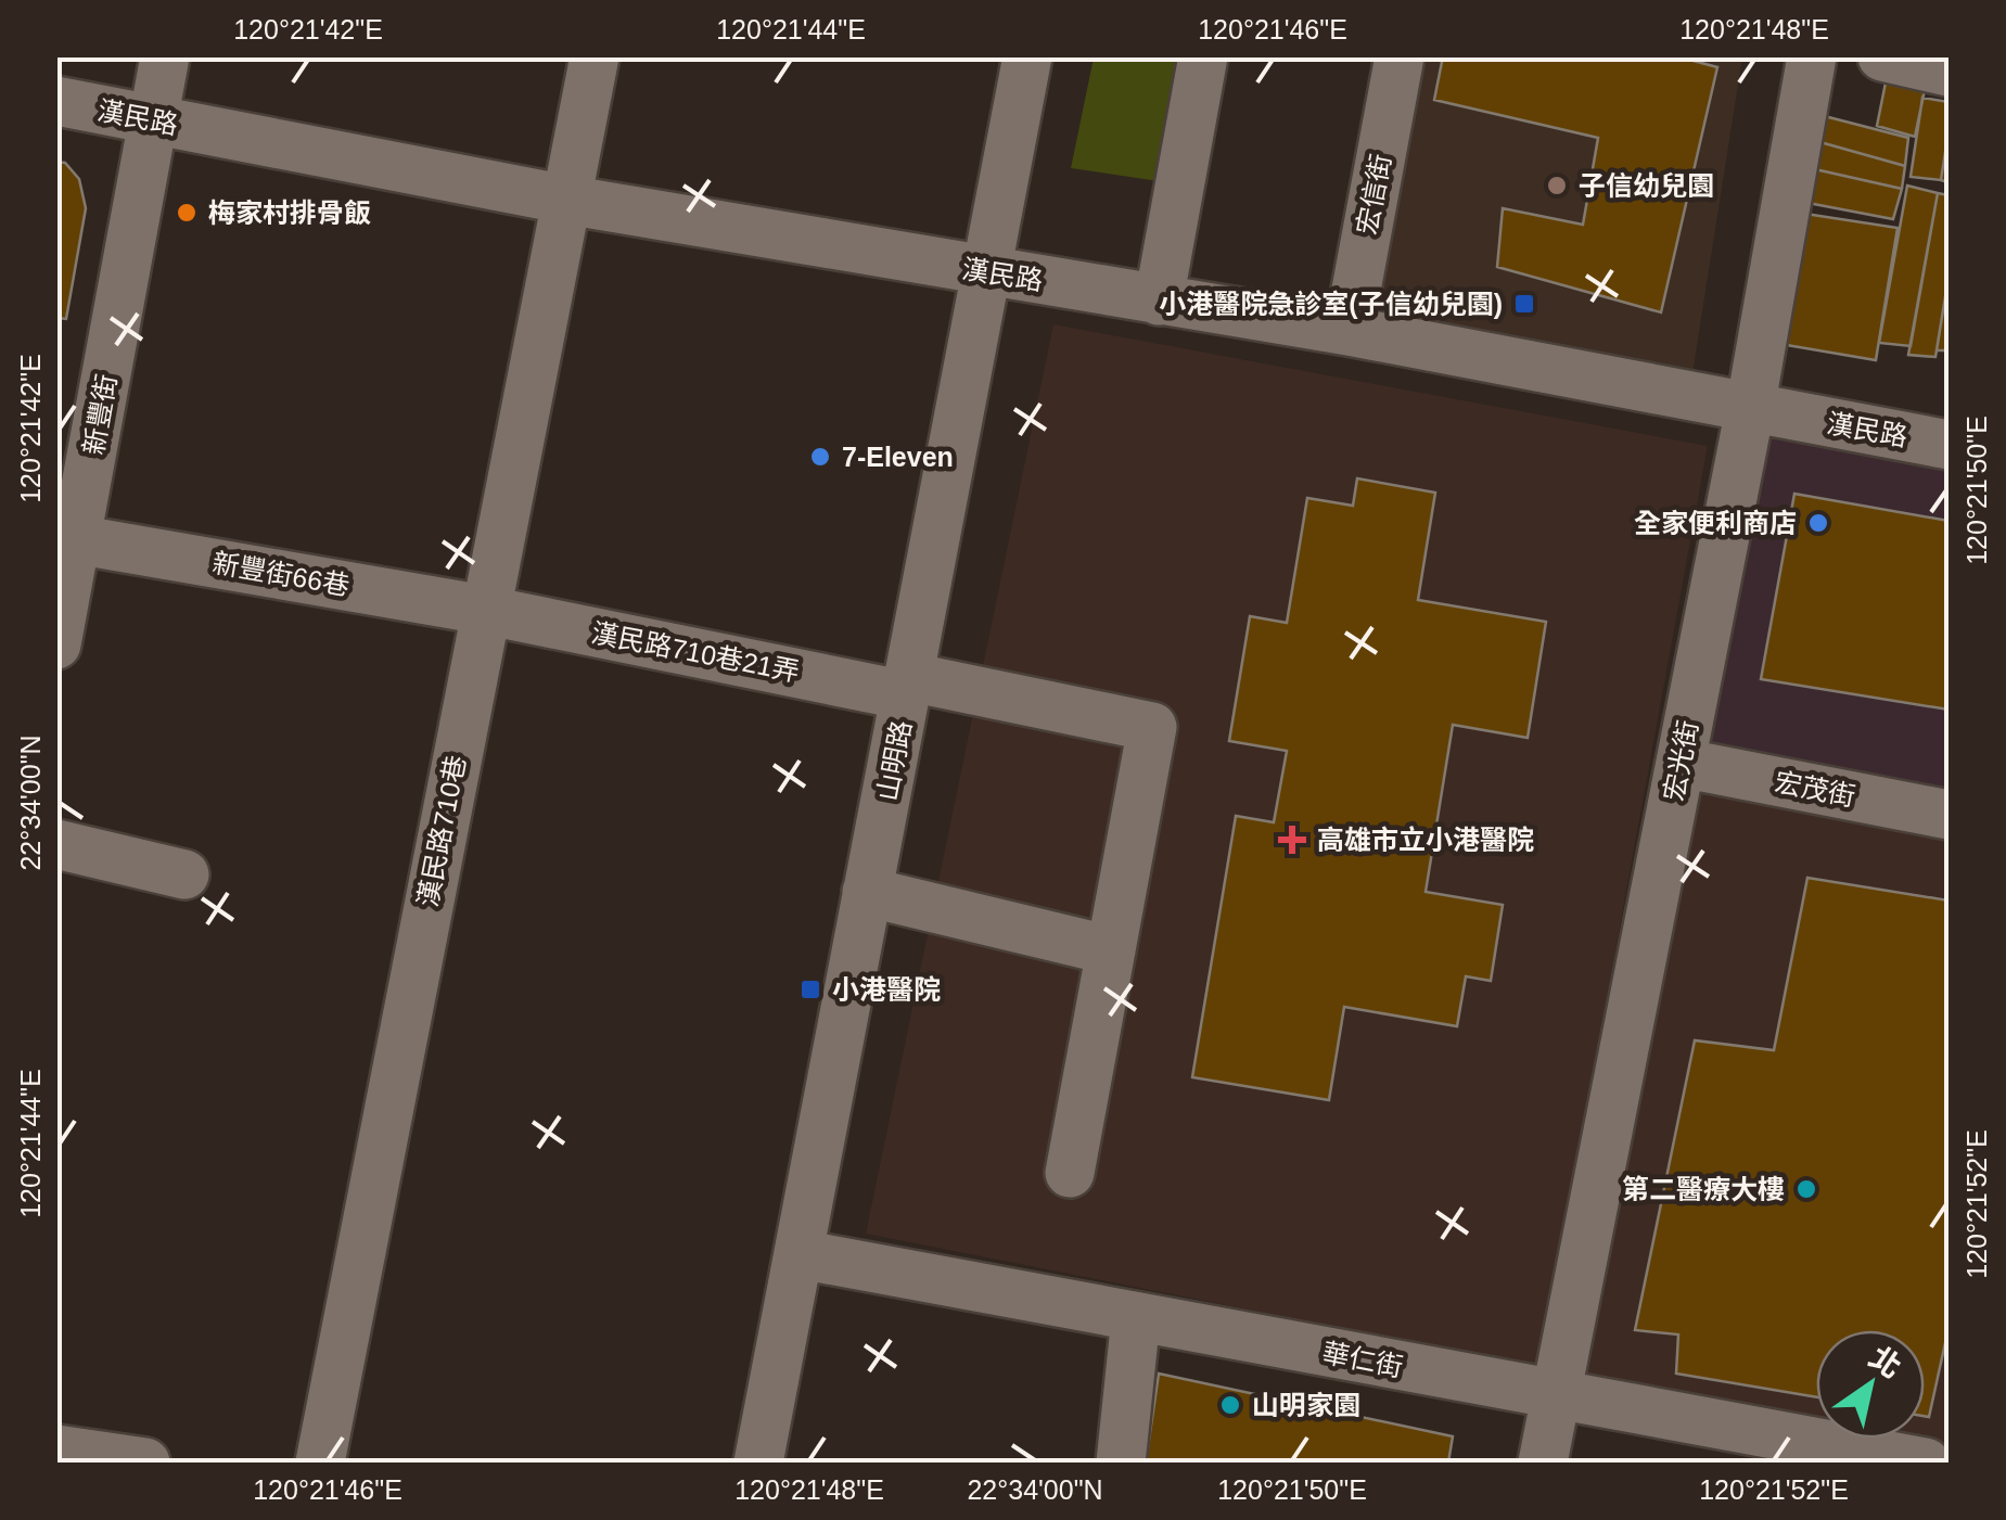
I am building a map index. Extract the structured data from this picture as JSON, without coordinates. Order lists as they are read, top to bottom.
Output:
{
  "streets": {
    "street": [
      "漢民路",
      "宏信街",
      "新豐街",
      "新豐街66巷",
      "漢民路710巷21弄",
      "山明路",
      "宏光街",
      "宏茂街",
      "漢民路710巷",
      "華仁街"
    ]
  },
  "crossings": [
    ["漢民路", "宏信街"],
    ["漢民路", "新豐街"],
    ["漢民路", "山明路"],
    ["漢民路", "宏光街"],
    ["漢民路", "漢民路710巷"],
    ["新豐街", "新豐街66巷"],
    ["新豐街66巷", "漢民路710巷21弄"],
    ["新豐街66巷", "漢民路710巷"],
    ["漢民路710巷21弄", "山明路"],
    ["漢民路710巷21弄", "漢民路710巷"],
    ["山明路", "華仁街"],
    ["宏光街", "宏茂街"],
    ["宏光街", "華仁街"]
  ],
  "places": {
    "other": [
      "子信幼兒園",
      "梅家村排骨飯",
      "7-Eleven",
      "全家便利商店",
      "第二醫療大樓",
      "山明家園"
    ],
    "transit": ["小港醫院急診室(子信幼兒園)", "小港醫院"],
    "health": ["高雄市立小港醫院"]
  },
  "north": "top right",
  "coordinates": [
    "120°21'42\"E",
    "120°21'44\"E",
    "120°21'46\"E",
    "120°21'48\"E",
    "120°21'50\"E",
    "22°34'00\"N",
    "120°21'52\"E"
  ]
}
